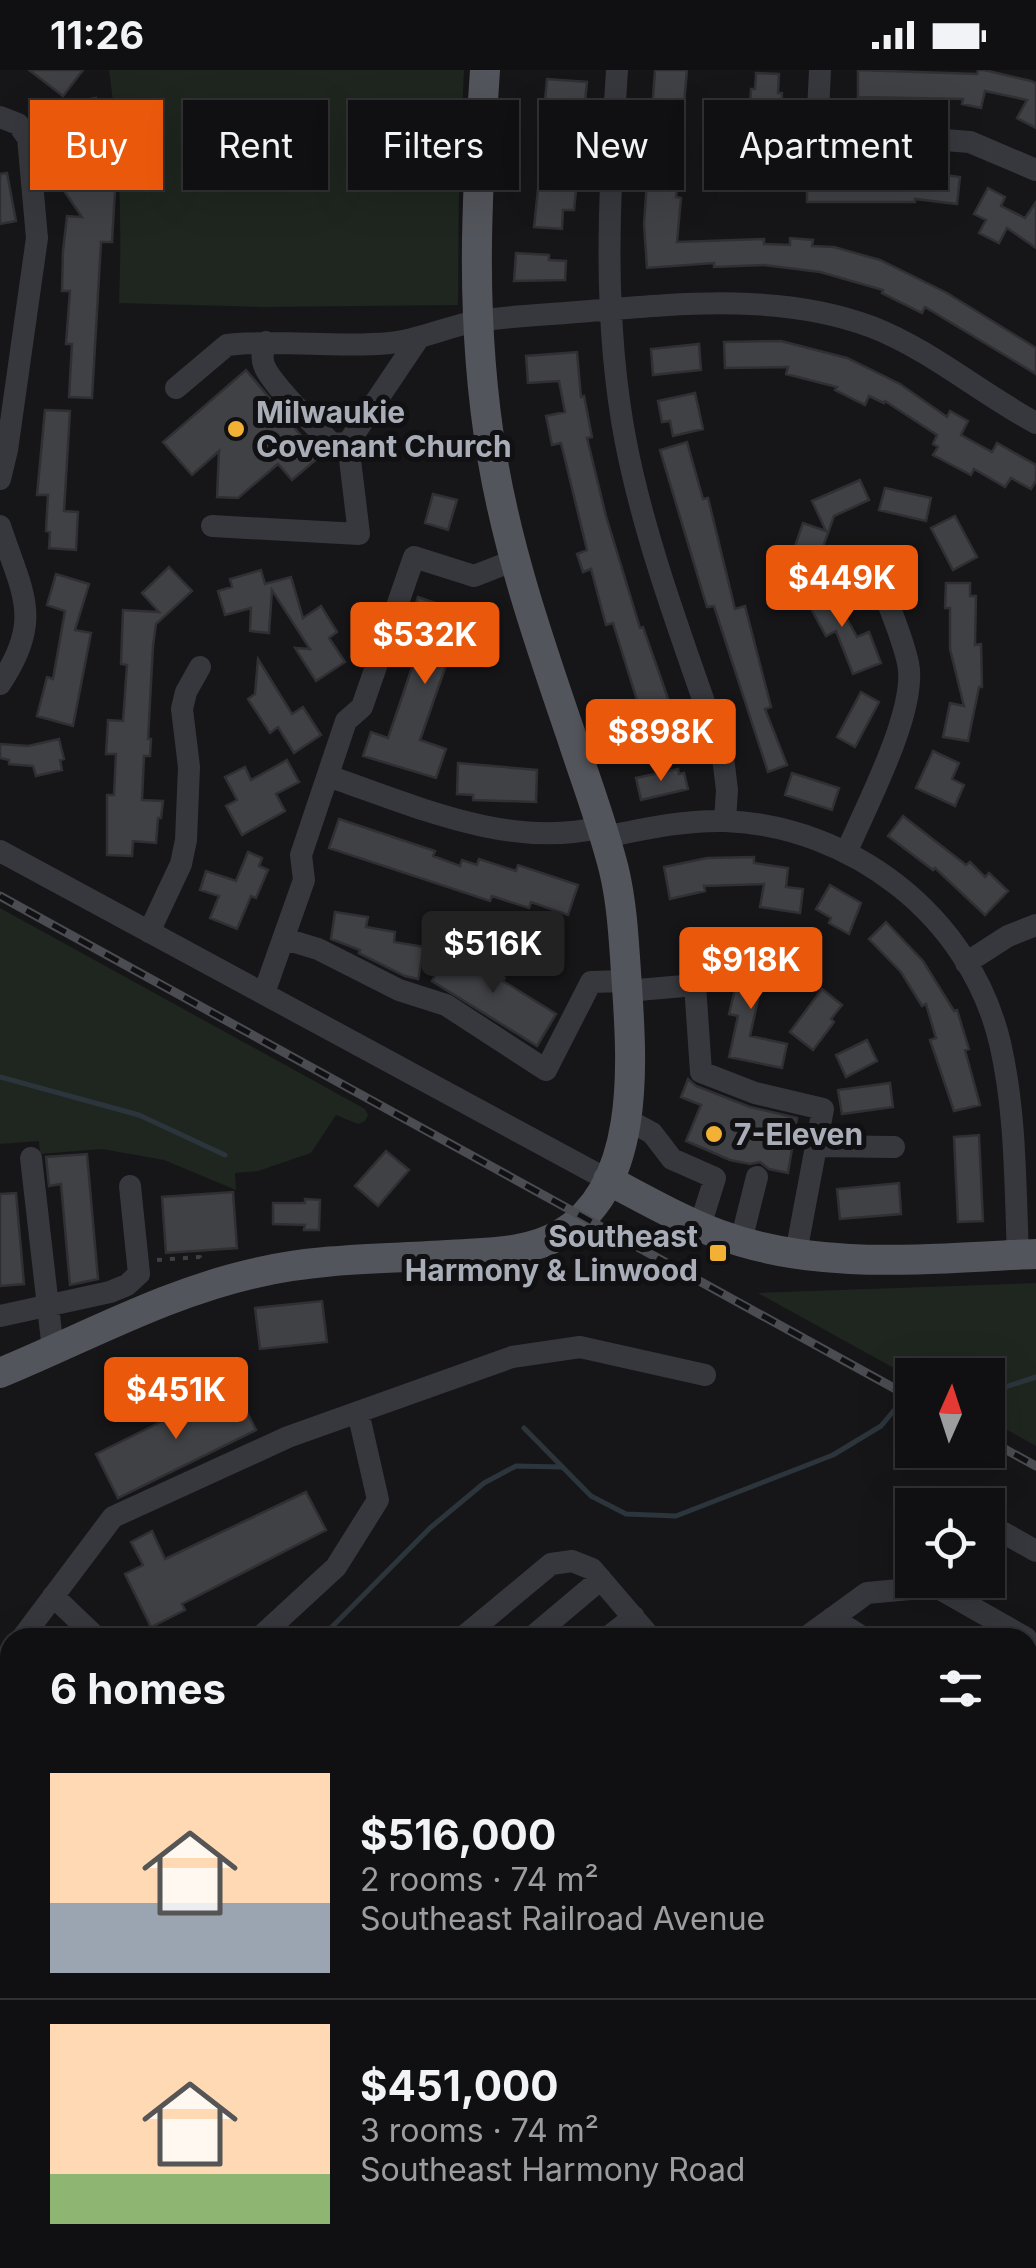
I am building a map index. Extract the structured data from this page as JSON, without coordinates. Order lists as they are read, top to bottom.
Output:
{
  "places": {
    "other": ["Milwaukie Covenant Church", "7-Eleven"],
    "transit": ["Southeast Harmony & Linwood"]
  },
  "north": "top",
  "page": {
    "status": "11:26",
    "chip": [
      "Buy",
      "Rent",
      "Filters",
      "New",
      "Apartment"
    ],
    "price": [
      "$449K",
      "$532K",
      "$898K",
      "$516K",
      "$918K",
      "$451K"
    ],
    "heading": "6 homes",
    "list": [
      {
        "name": "$516,000",
        "note": "2 rooms · 74 m² · Southeast Railroad Avenue"
      },
      {
        "name": "$451,000",
        "note": "3 rooms · 74 m² · Southeast Harmony Road"
      }
    ]
  }
}
